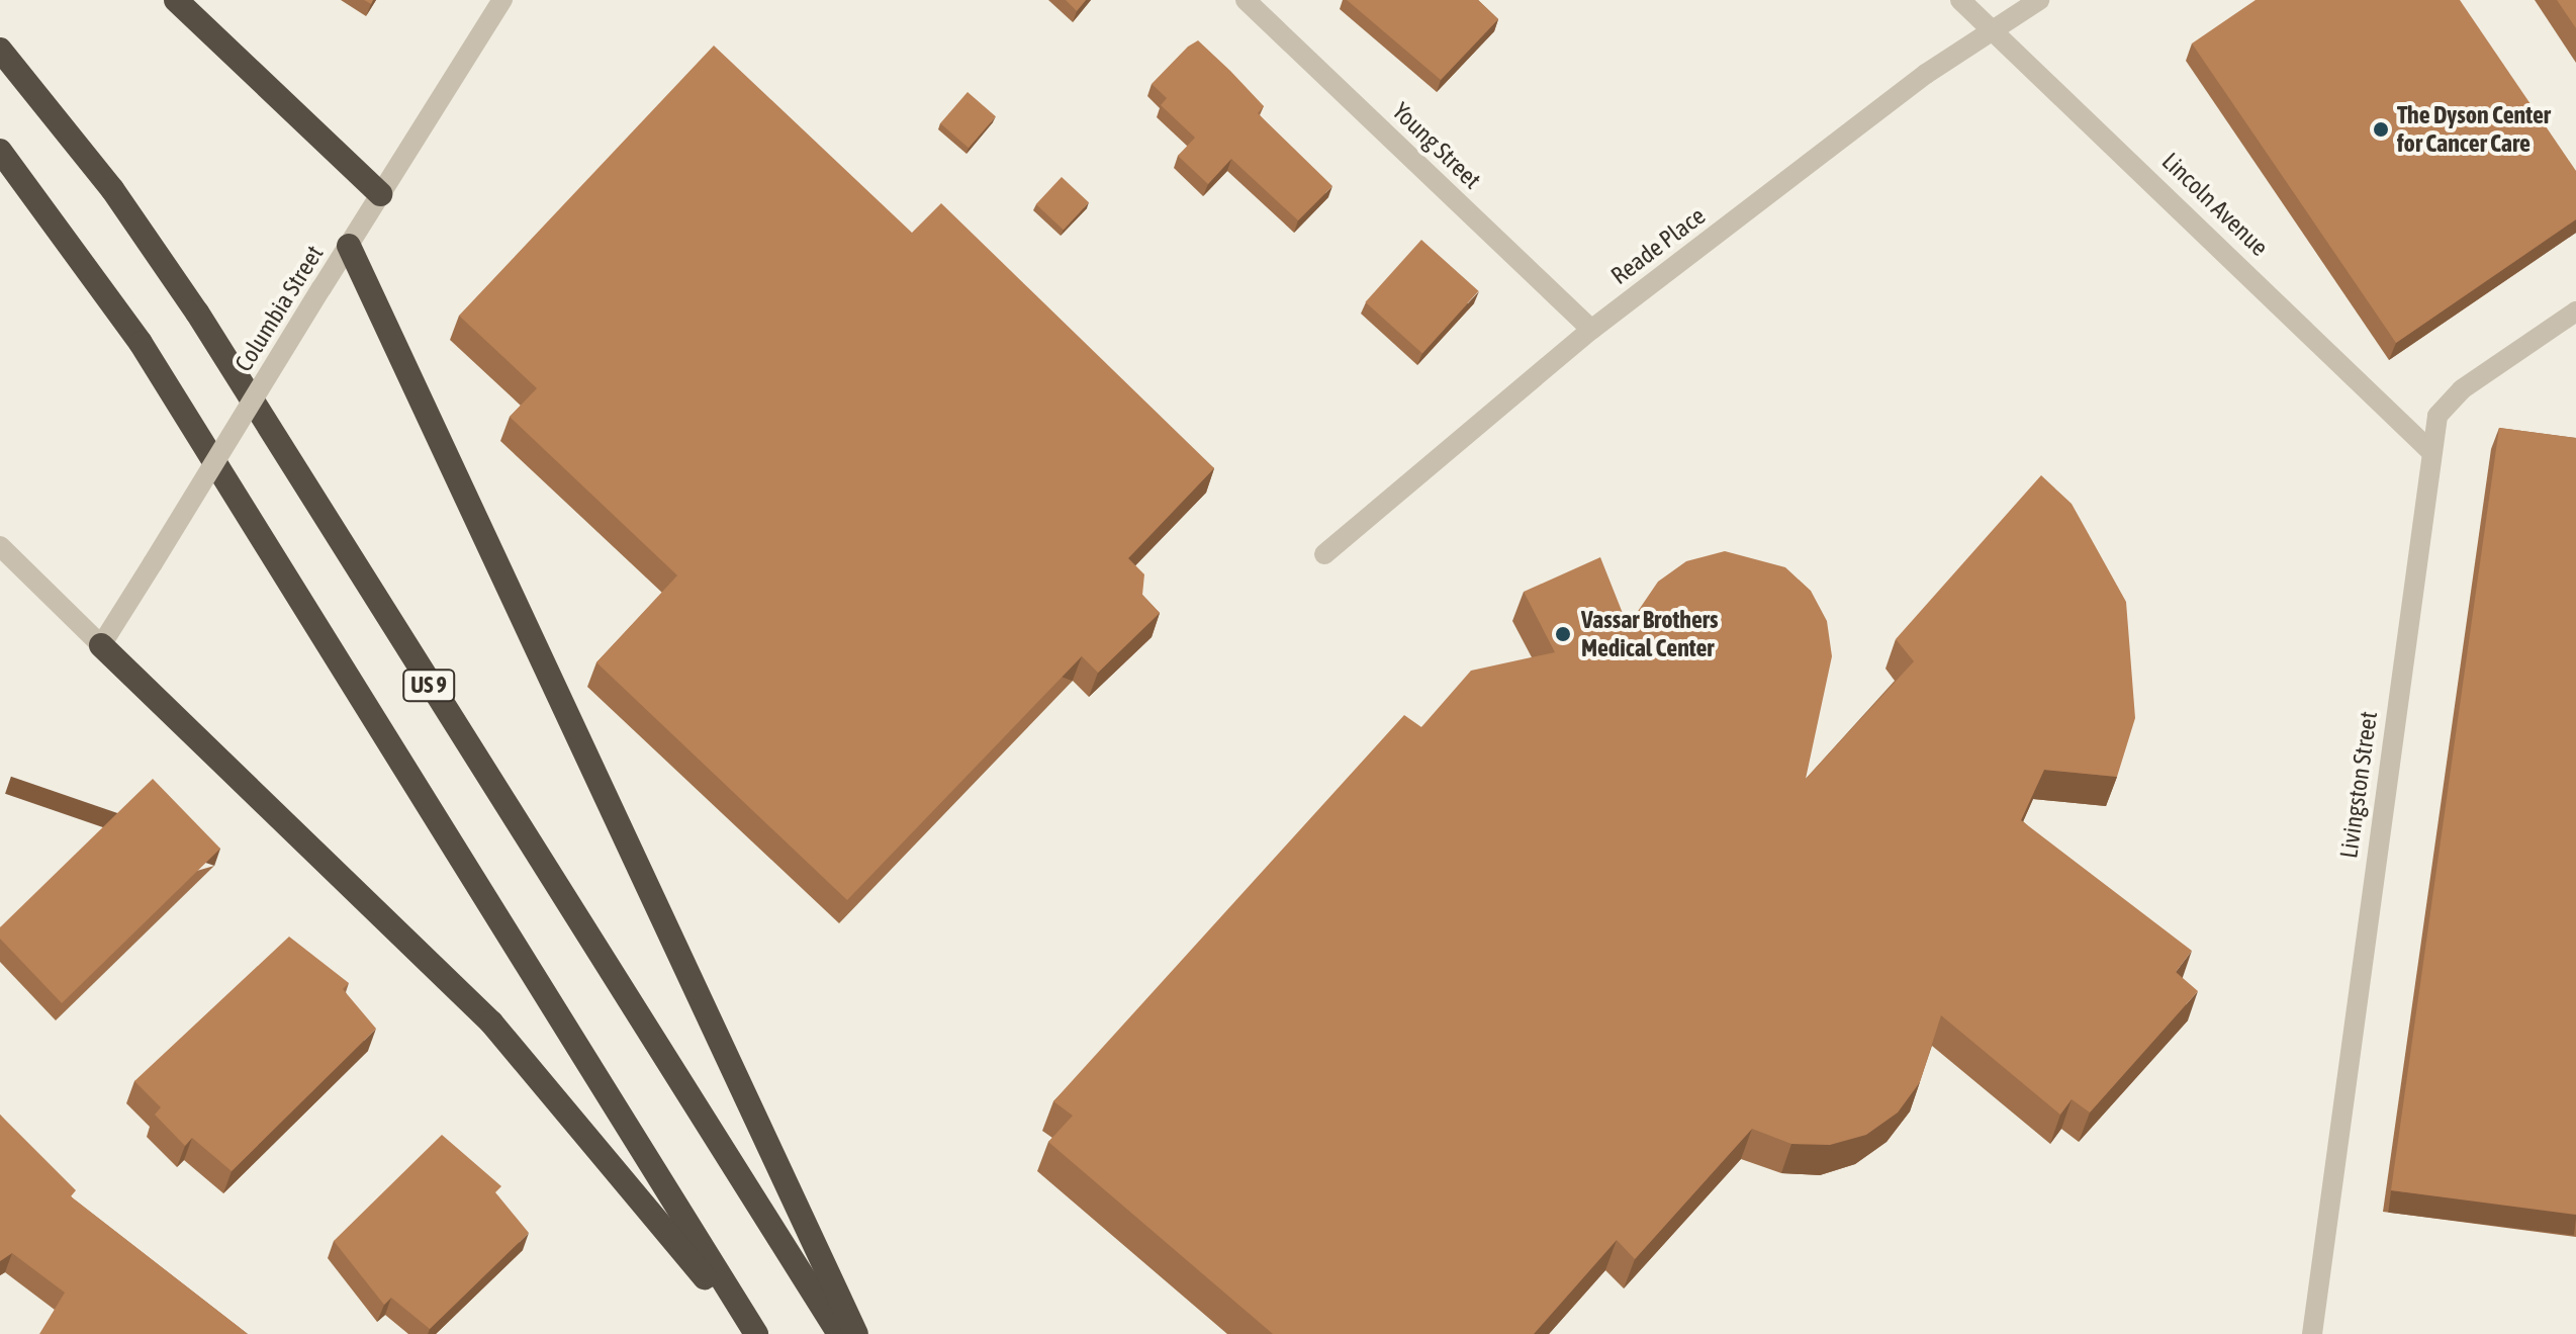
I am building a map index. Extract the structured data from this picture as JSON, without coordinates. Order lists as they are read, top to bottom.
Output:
{
  "streets": {
    "highway": ["US 9"],
    "street": [
      "Young Street",
      "Lincoln Avenue",
      "Reade Place",
      "Columbia Street",
      "Livingston Street"
    ]
  },
  "crossings": [
    ["Young Street", "Reade Place"],
    ["Lincoln Avenue", "Reade Place"],
    ["Lincoln Avenue", "Livingston Street"]
  ],
  "places": ["The Dyson Center for Cancer Care", "Vassar Brothers Medical Center"]
}
